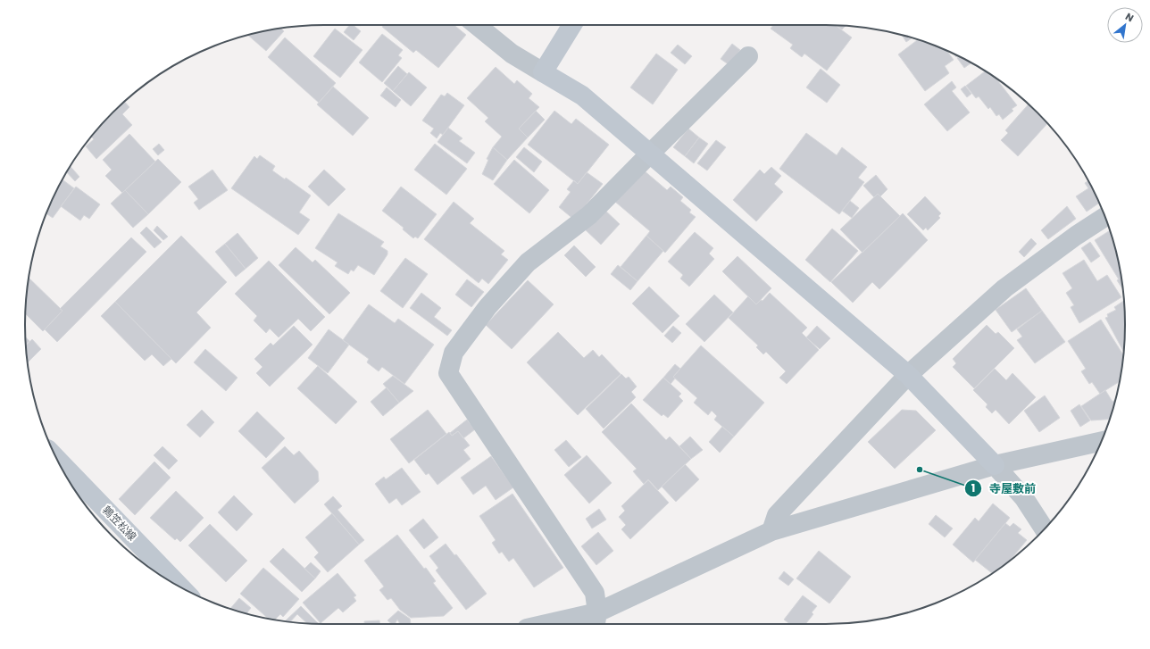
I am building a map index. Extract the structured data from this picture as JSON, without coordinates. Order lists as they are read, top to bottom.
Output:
{
  "streets": {
    "street": ["鶉笠松線"]
  },
  "places": ["寺屋敷前"],
  "north": "top right"
}
